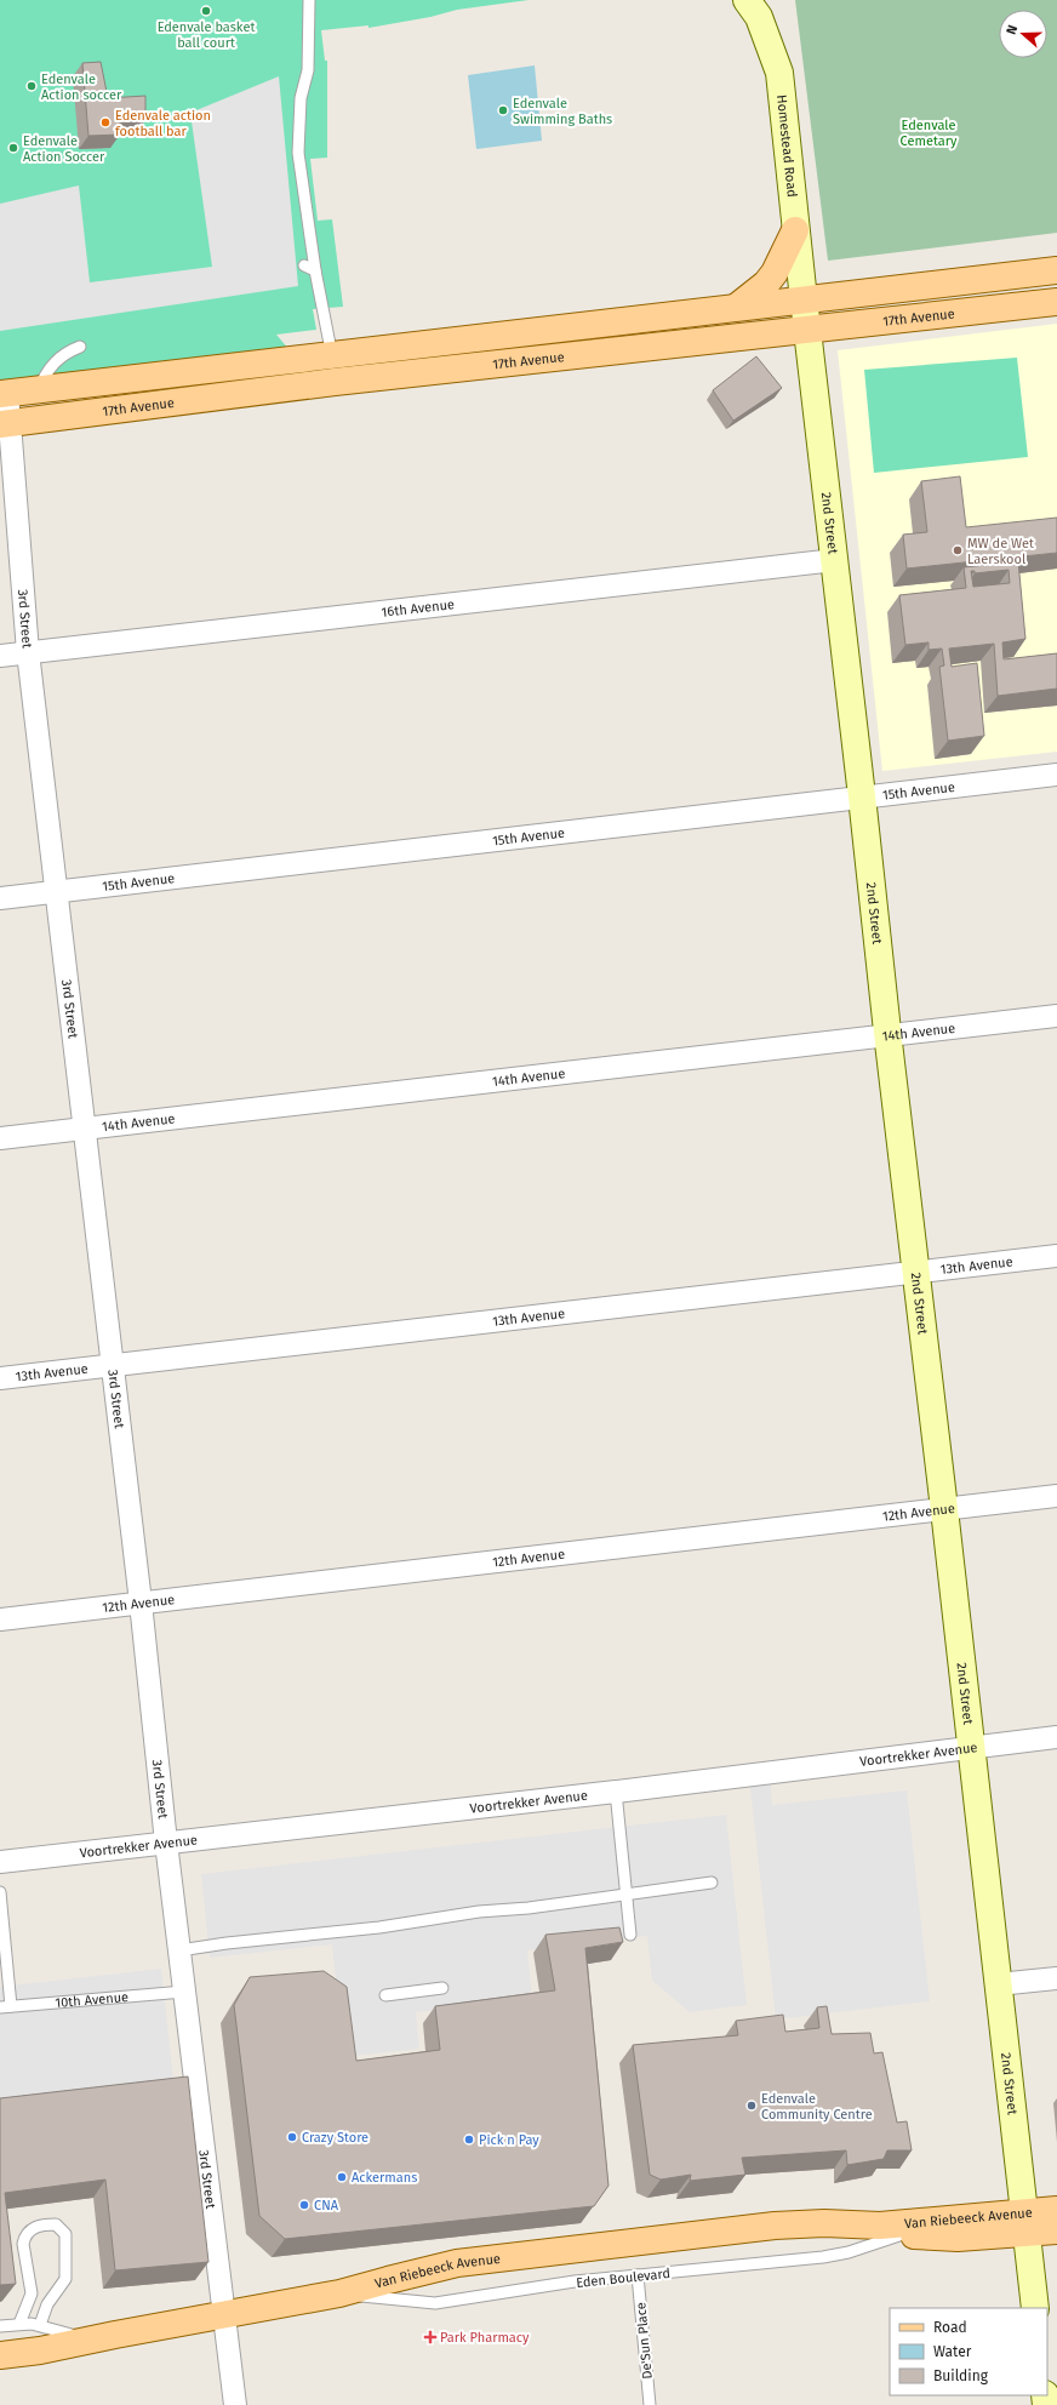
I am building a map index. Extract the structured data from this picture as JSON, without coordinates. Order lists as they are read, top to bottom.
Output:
{
  "streets": {
    "main road": [
      "Homestead Road",
      "17th Avenue",
      "2nd Street",
      "Van Riebeeck Avenue"
    ],
    "street": [
      "16th Avenue",
      "3rd Street",
      "15th Avenue",
      "14th Avenue",
      "13th Avenue",
      "12th Avenue",
      "Voortrekker Avenue"
    ],
    "lane": ["10th Avenue", "Eden Boulevard", "De'Sun Place"]
  },
  "crossings": [
    ["Homestead Road", "17th Avenue"],
    ["Homestead Road", "2nd Street"],
    ["17th Avenue", "2nd Street"],
    ["17th Avenue", "3rd Street"],
    ["2nd Street", "16th Avenue"],
    ["2nd Street", "15th Avenue"],
    ["2nd Street", "14th Avenue"],
    ["2nd Street", "13th Avenue"],
    ["2nd Street", "12th Avenue"],
    ["2nd Street", "Voortrekker Avenue"],
    ["2nd Street", "Van Riebeeck Avenue"],
    ["16th Avenue", "3rd Street"],
    ["3rd Street", "15th Avenue"],
    ["3rd Street", "14th Avenue"],
    ["3rd Street", "13th Avenue"],
    ["3rd Street", "12th Avenue"],
    ["3rd Street", "Voortrekker Avenue"],
    ["3rd Street", "10th Avenue"],
    ["3rd Street", "Van Riebeeck Avenue"],
    ["Van Riebeeck Avenue", "Eden Boulevard"],
    ["Eden Boulevard", "De'Sun Place"]
  ],
  "parks": ["Edenvale Cemetary"],
  "places": {
    "other": [
      "Edenvale basket ball court",
      "Edenvale Action soccer",
      "Edenvale Swimming Baths",
      "Edenvale action football bar",
      "Edenvale Action Soccer",
      "MW de Wet Laerskool",
      "Edenvale Community Centre",
      "Crazy Store",
      "Pick n Pay",
      "Ackermans",
      "CNA"
    ],
    "health": ["Park Pharmacy"]
  },
  "legend": ["Road", "Water", "Building"],
  "north": "left"
}
